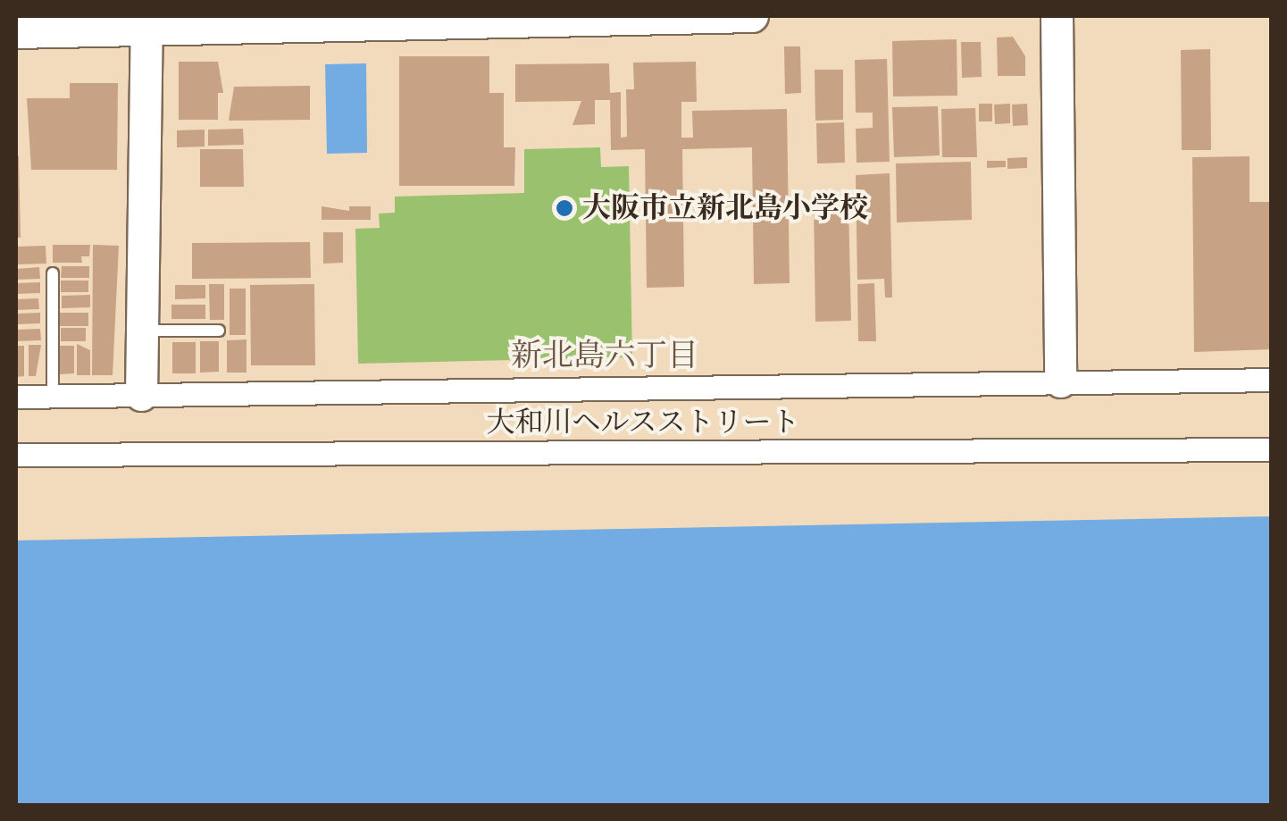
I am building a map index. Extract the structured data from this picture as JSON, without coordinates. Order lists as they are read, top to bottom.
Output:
{
  "streets": {
    "street": ["大和川ヘルスストリート"]
  },
  "districts": ["新北島六丁目"],
  "places": ["大阪市立新北島小学校"]
}
